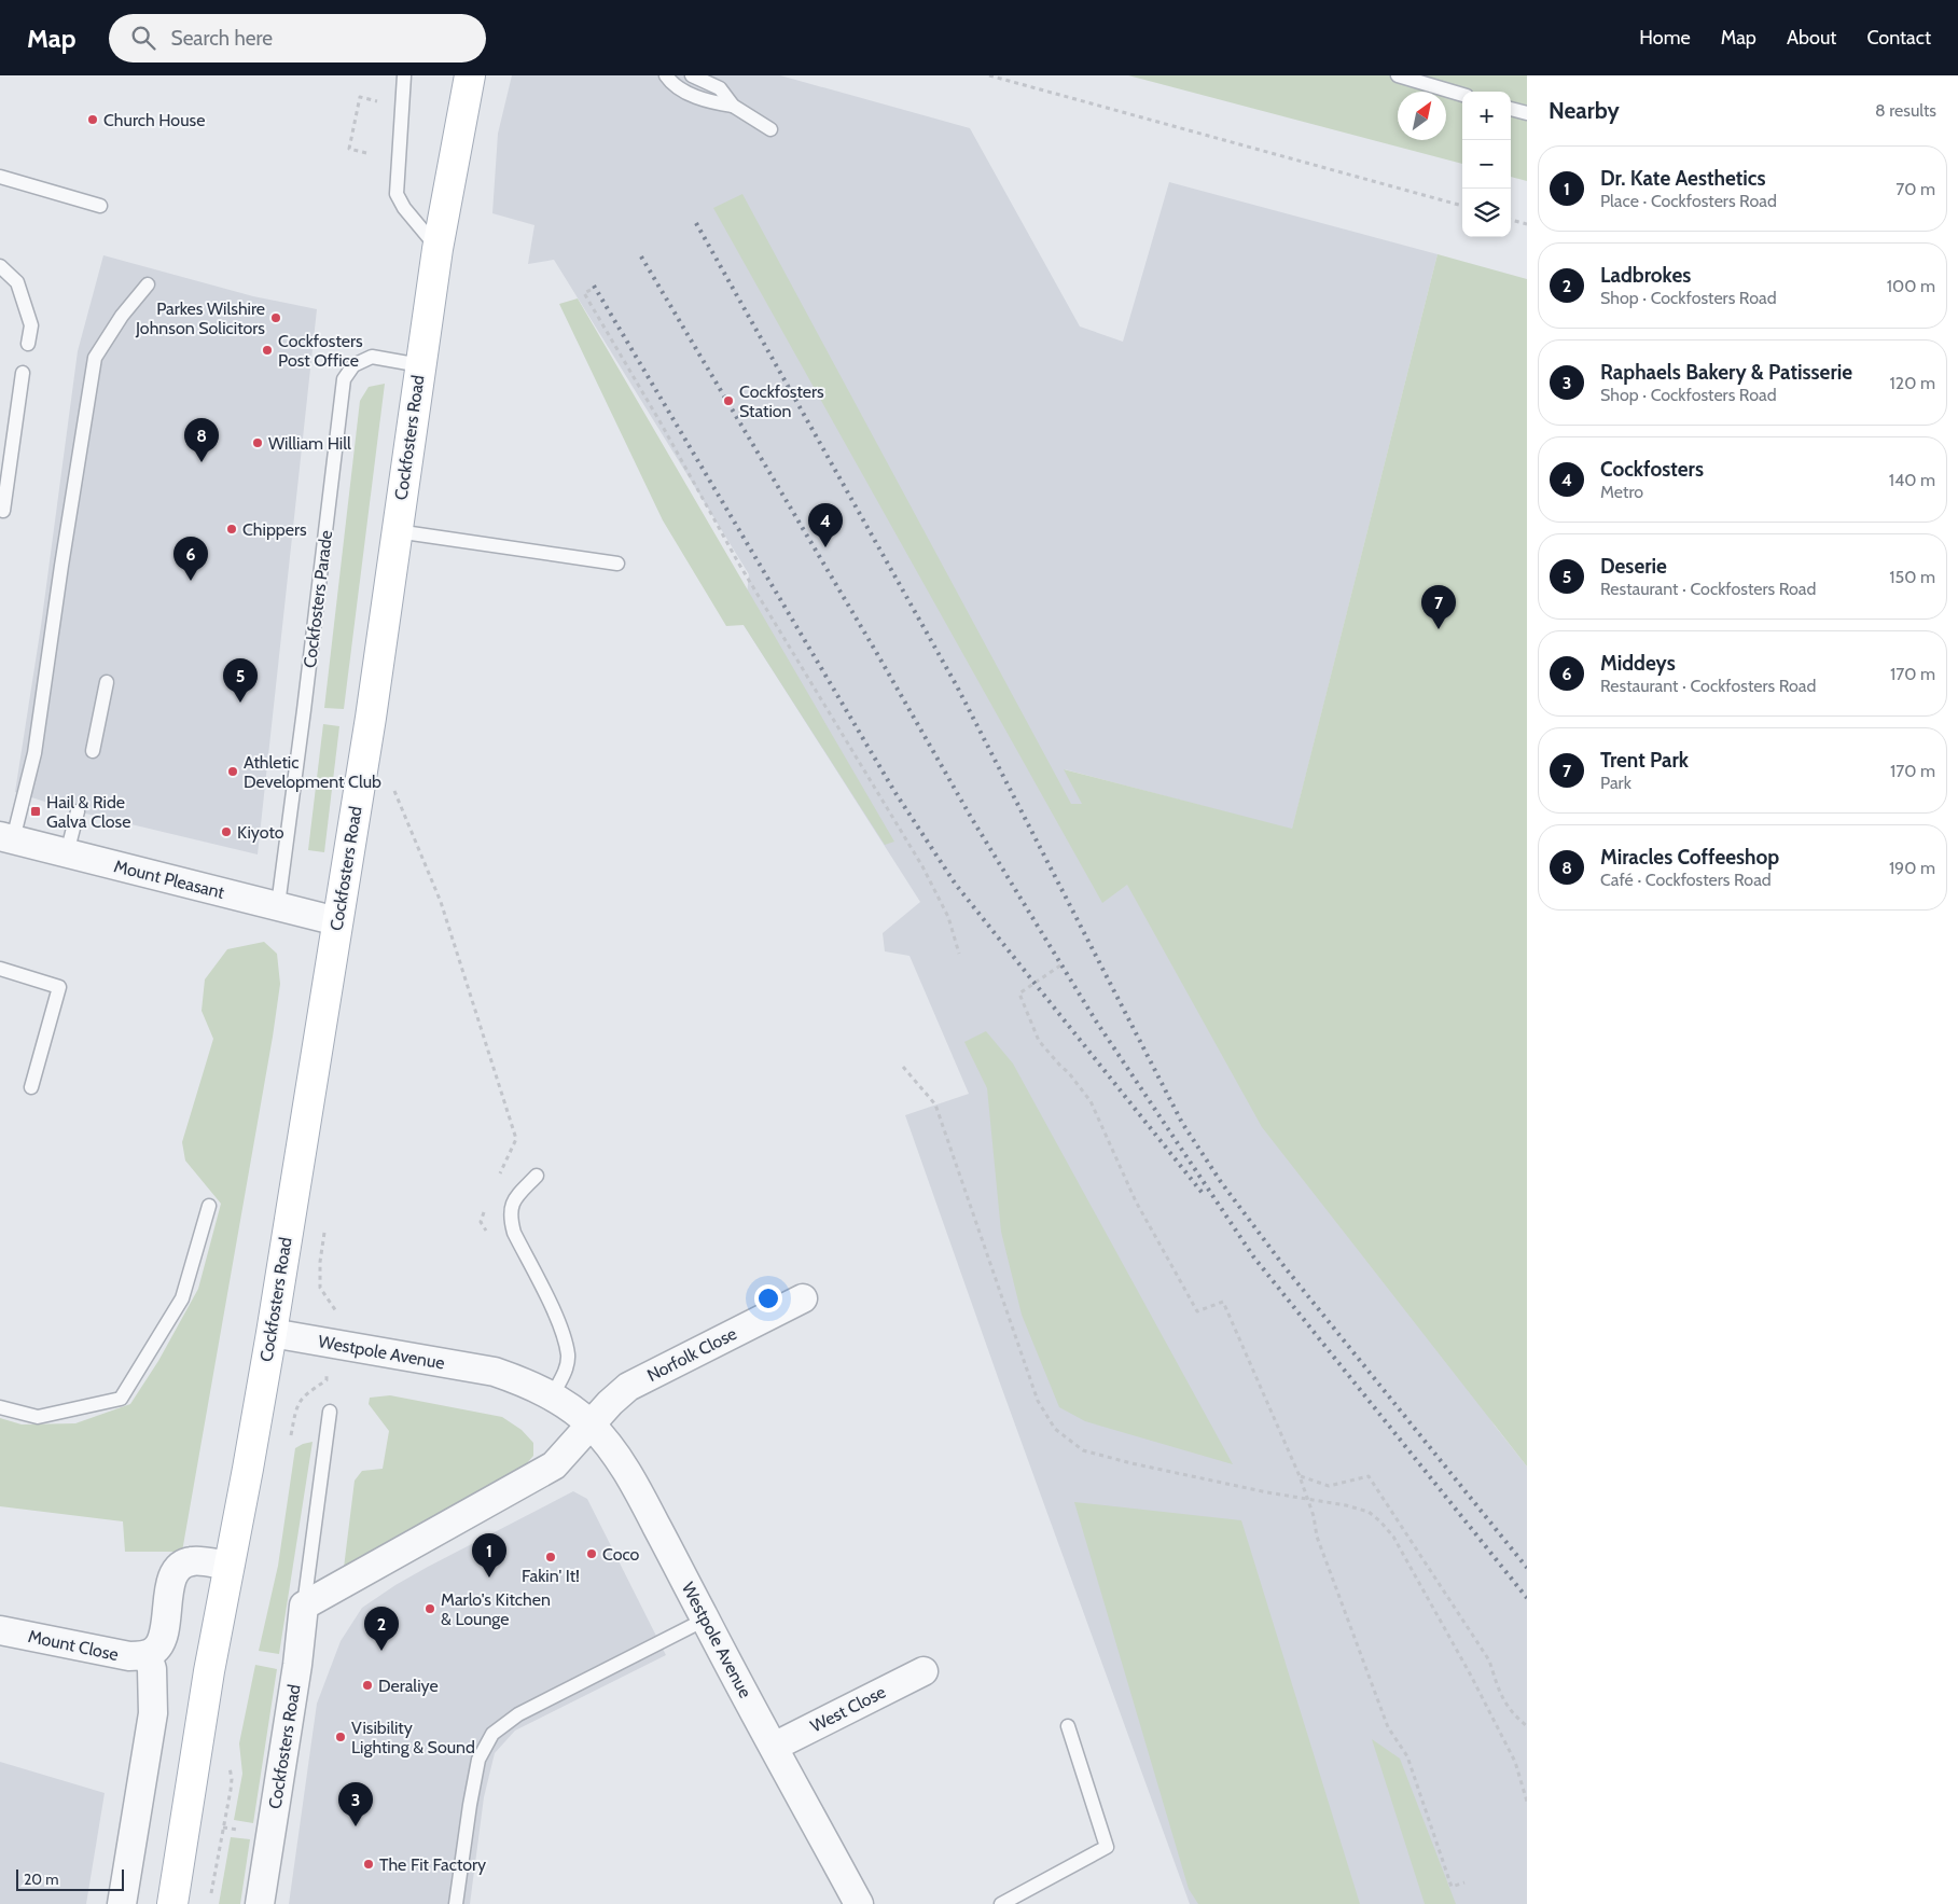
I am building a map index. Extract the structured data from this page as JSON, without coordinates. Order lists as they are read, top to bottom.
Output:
{
  "streets": {
    "main road": ["Cockfosters Road"],
    "street": [
      "Mount Pleasant",
      "Westpole Avenue",
      "Norfolk Close",
      "Mount Close",
      "West Close"
    ],
    "lane": ["Cockfosters Parade"]
  },
  "crossings": [
    ["Cockfosters Road", "Cockfosters Parade"],
    ["Cockfosters Road", "Mount Pleasant"],
    ["Cockfosters Road", "Westpole Avenue"],
    ["Cockfosters Parade", "Mount Pleasant"],
    ["Westpole Avenue", "Norfolk Close"],
    ["Westpole Avenue", "West Close"]
  ],
  "places": {
    "other": [
      "Church House",
      "Parkes Wilshire Johnson Solicitors",
      "Cockfosters Post Office",
      "Cockfosters Station",
      "William Hill",
      "Chippers",
      "Athletic Development Club",
      "Kiyoto",
      "Coco",
      "Fakin' It!",
      "Marlo's Kitchen & Lounge",
      "Deraliye",
      "Visibility Lighting & Sound",
      "The Fit Factory"
    ],
    "transit": ["Hail & Ride Galva Close"]
  },
  "scale_bar": "20 m",
  "north": "top right",
  "page": {
    "header": "Map",
    "search": "Search here",
    "nav": [
      "Home",
      "Map",
      "About",
      "Contact"
    ],
    "heading": ["Nearby", "8 results"],
    "map_buttons": ["+", "−"],
    "list": [
      {
        "mark": "1",
        "name": "Dr. Kate Aesthetics",
        "note": "Place · Cockfosters Road",
        "value": "70 m"
      },
      {
        "mark": "2",
        "name": "Ladbrokes",
        "note": "Shop · Cockfosters Road",
        "value": "100 m"
      },
      {
        "mark": "3",
        "name": "Raphaels Bakery & Patisserie",
        "note": "Shop · Cockfosters Road",
        "value": "120 m"
      },
      {
        "mark": "4",
        "name": "Cockfosters",
        "note": "Metro",
        "value": "140 m"
      },
      {
        "mark": "5",
        "name": "Deserie",
        "note": "Restaurant · Cockfosters Road",
        "value": "150 m"
      },
      {
        "mark": "6",
        "name": "Middeys",
        "note": "Restaurant · Cockfosters Road",
        "value": "170 m"
      },
      {
        "mark": "7",
        "name": "Trent Park",
        "note": "Park",
        "value": "170 m"
      },
      {
        "mark": "8",
        "name": "Miracles Coffeeshop",
        "note": "Café · Cockfosters Road",
        "value": "190 m"
      }
    ],
    "pins": [
      "8",
      "4",
      "6",
      "7",
      "5",
      "1",
      "2",
      "3"
    ],
    "scale": "20 m"
  }
}
